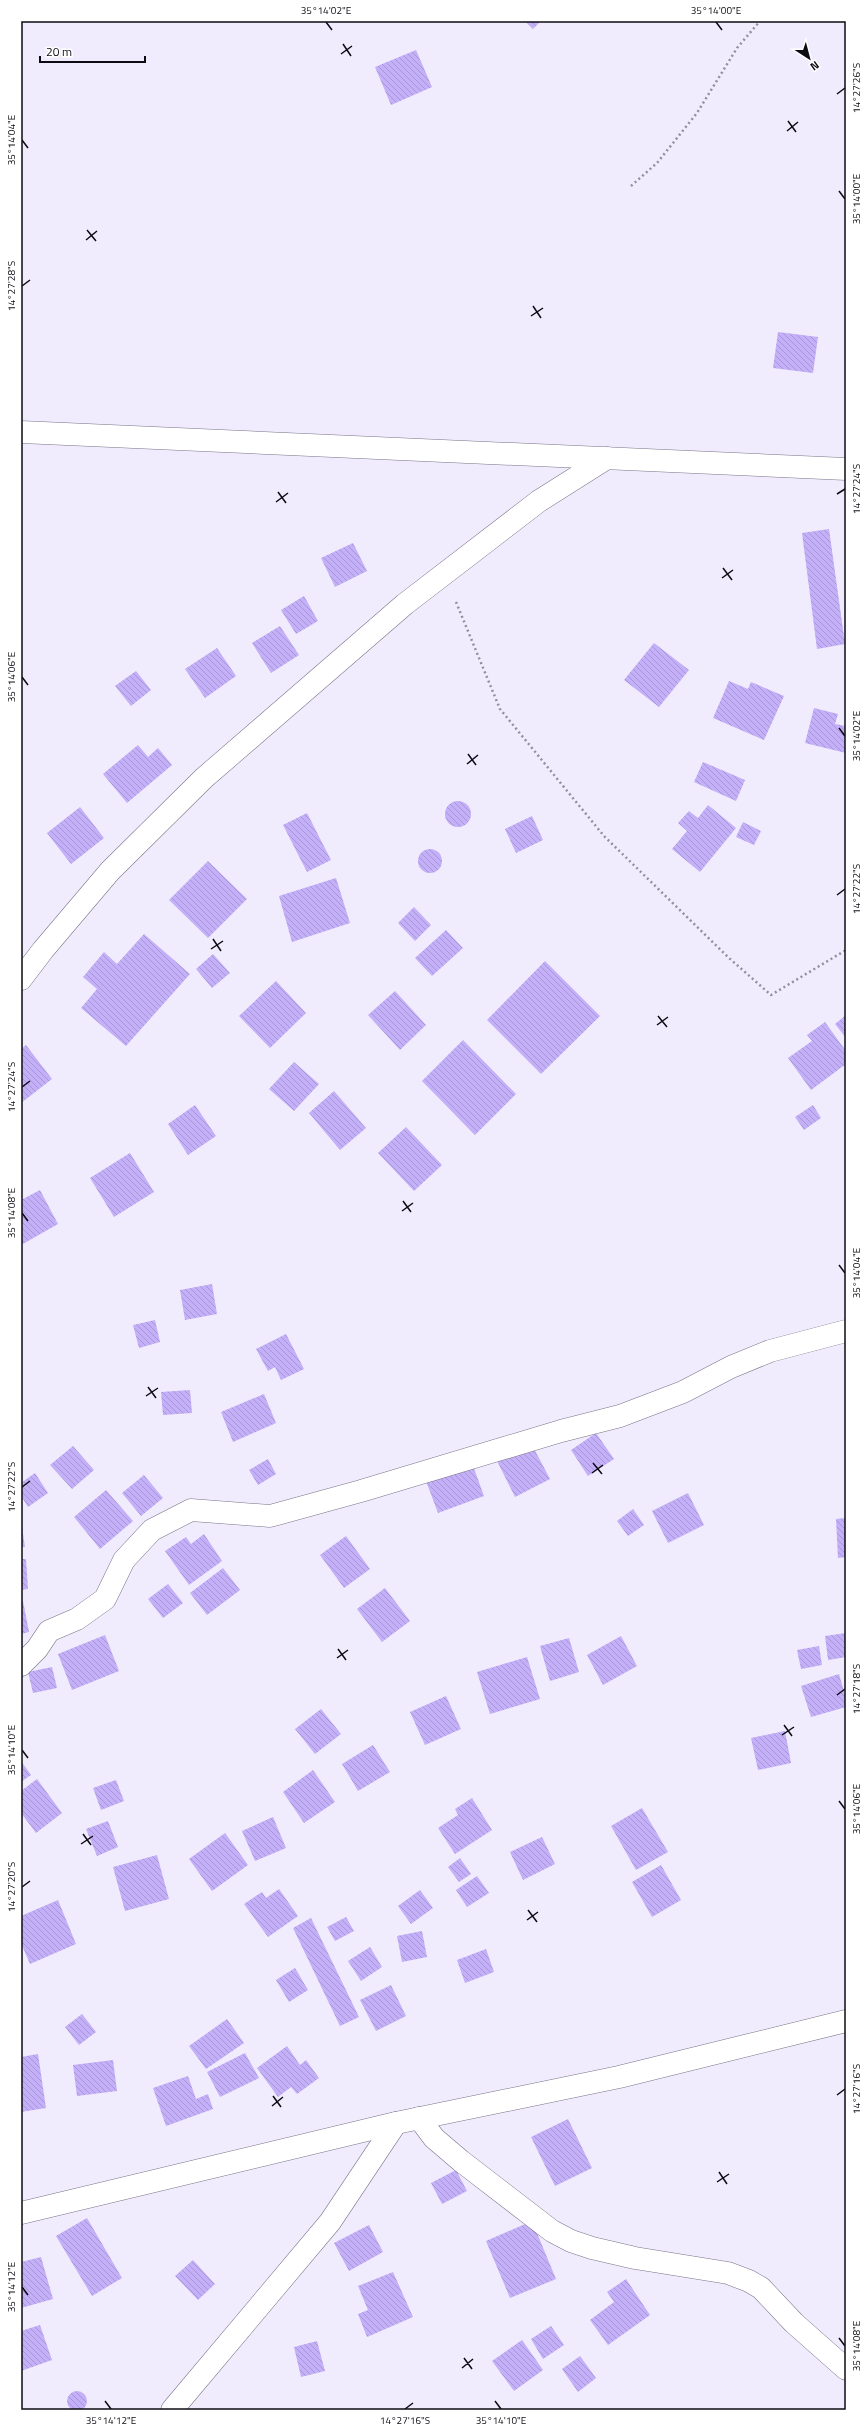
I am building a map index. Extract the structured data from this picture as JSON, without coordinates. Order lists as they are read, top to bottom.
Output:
{
  "scale_bar": "20 m",
  "north": "bottom right",
  "coordinates": [
    "35°14'02\"E",
    "35°14'00\"E",
    "14°27'26\"S",
    "35°14'04\"E",
    "14°27'28\"S",
    "14°27'24\"S",
    "35°14'06\"E",
    "14°27'22\"S",
    "35°14'08\"E",
    "14°27'18\"S",
    "35°14'10\"E",
    "14°27'20\"S",
    "14°27'16\"S",
    "35°14'12\"E"
  ]
}
